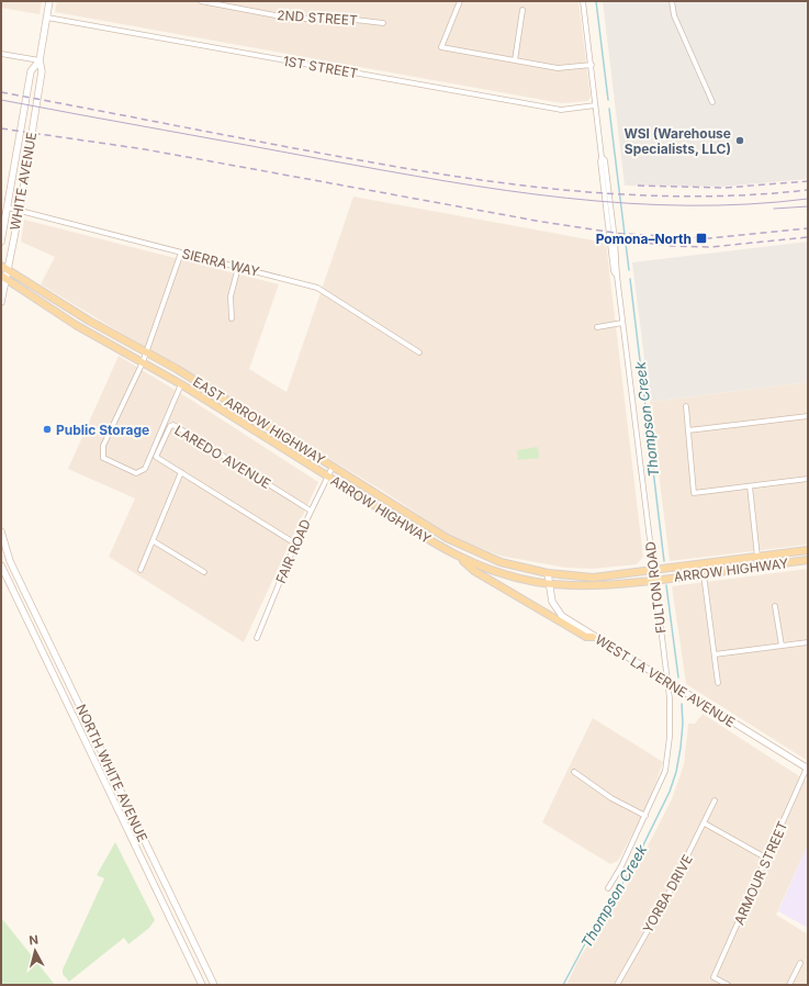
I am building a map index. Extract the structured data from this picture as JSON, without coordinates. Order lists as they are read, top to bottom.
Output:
{
  "streets": {
    "main road": [
      "WHITE AVENUE",
      "EAST ARROW HIGHWAY",
      "ARROW HIGHWAY",
      "WEST LA VERNE AVENUE",
      "NORTH WHITE AVENUE"
    ],
    "street": [
      "2ND STREET",
      "1ST STREET",
      "SIERRA WAY",
      "LAREDO AVENUE",
      "FAIR ROAD",
      "FULTON ROAD",
      "ARMOUR STREET",
      "YORBA DRIVE"
    ]
  },
  "crossings": [
    ["1ST STREET", "WHITE AVENUE"],
    ["1ST STREET", "FULTON ROAD"],
    ["WHITE AVENUE", "SIERRA WAY"],
    ["WHITE AVENUE", "EAST ARROW HIGHWAY"],
    ["WHITE AVENUE", "ARROW HIGHWAY"],
    ["EAST ARROW HIGHWAY", "ARROW HIGHWAY"],
    ["EAST ARROW HIGHWAY", "FAIR ROAD"],
    ["EAST ARROW HIGHWAY", "WEST LA VERNE AVENUE"],
    ["LAREDO AVENUE", "FAIR ROAD"],
    ["ARROW HIGHWAY", "FAIR ROAD"],
    ["ARROW HIGHWAY", "FULTON ROAD"],
    ["ARROW HIGHWAY", "WEST LA VERNE AVENUE"],
    ["FULTON ROAD", "WEST LA VERNE AVENUE"],
    ["WEST LA VERNE AVENUE", "ARMOUR STREET"]
  ],
  "water": ["Thompson Creek"],
  "places": {
    "other": ["WSI (Warehouse Specialists, LLC)", "Public Storage"],
    "transit": ["Pomona–North"]
  },
  "north": "top"
}
